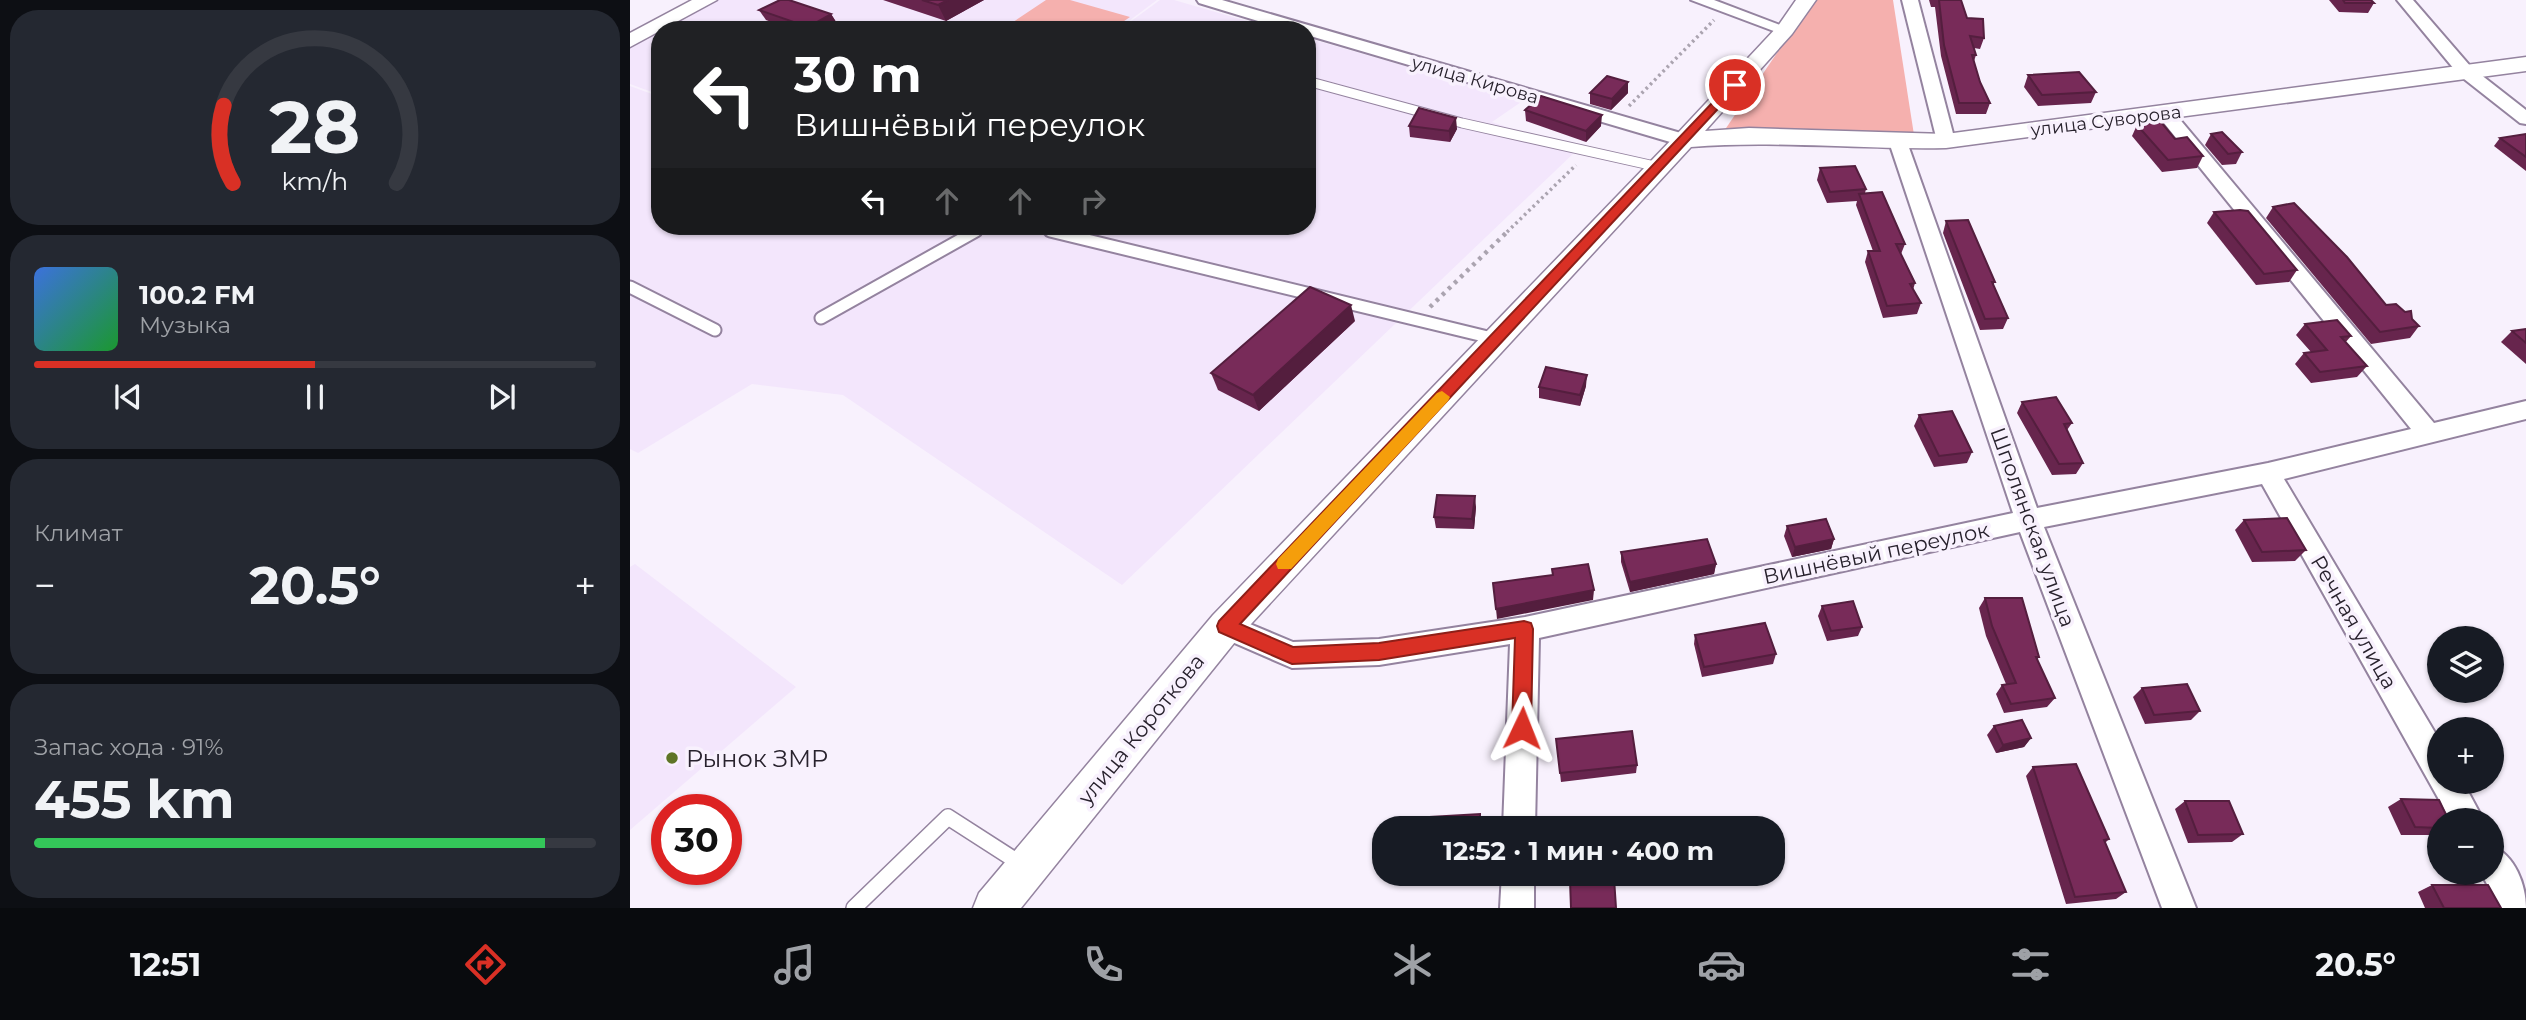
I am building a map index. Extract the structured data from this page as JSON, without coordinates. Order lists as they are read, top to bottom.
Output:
{
  "streets": {
    "street": [
      "улица Кирова",
      "улица Суворова",
      "Шполянская улица",
      "Вишнёвый переулок",
      "Речная улица",
      "улица Короткова"
    ]
  },
  "crossings": [
    ["улица Кирова", "улица Суворова"],
    ["улица Кирова", "улица Короткова"],
    ["улица Суворова", "Шполянская улица"],
    ["улица Суворова", "улица Короткова"],
    ["Шполянская улица", "Вишнёвый переулок"],
    ["Вишнёвый переулок", "Речная улица"],
    ["Вишнёвый переулок", "улица Короткова"]
  ],
  "places": ["Рынок ЗМР"],
  "page": {
    "turn": ["30 m", "Вишнёвый переулок"],
    "song": ["100.2 FM", "Музыка"],
    "tile": [
      "Климат",
      ["Запас хода · 91%", "455 km"]
    ],
    "heat": ["−", "20.5°", "+"],
    "map_buttons": ["+", "−"],
    "limit": "30",
    "trip": "12:52 · 1 мин · 400 m",
    "tabs": ["12:51", "20.5°"],
    "gauge": ["28", "km/h"]
  }
}
